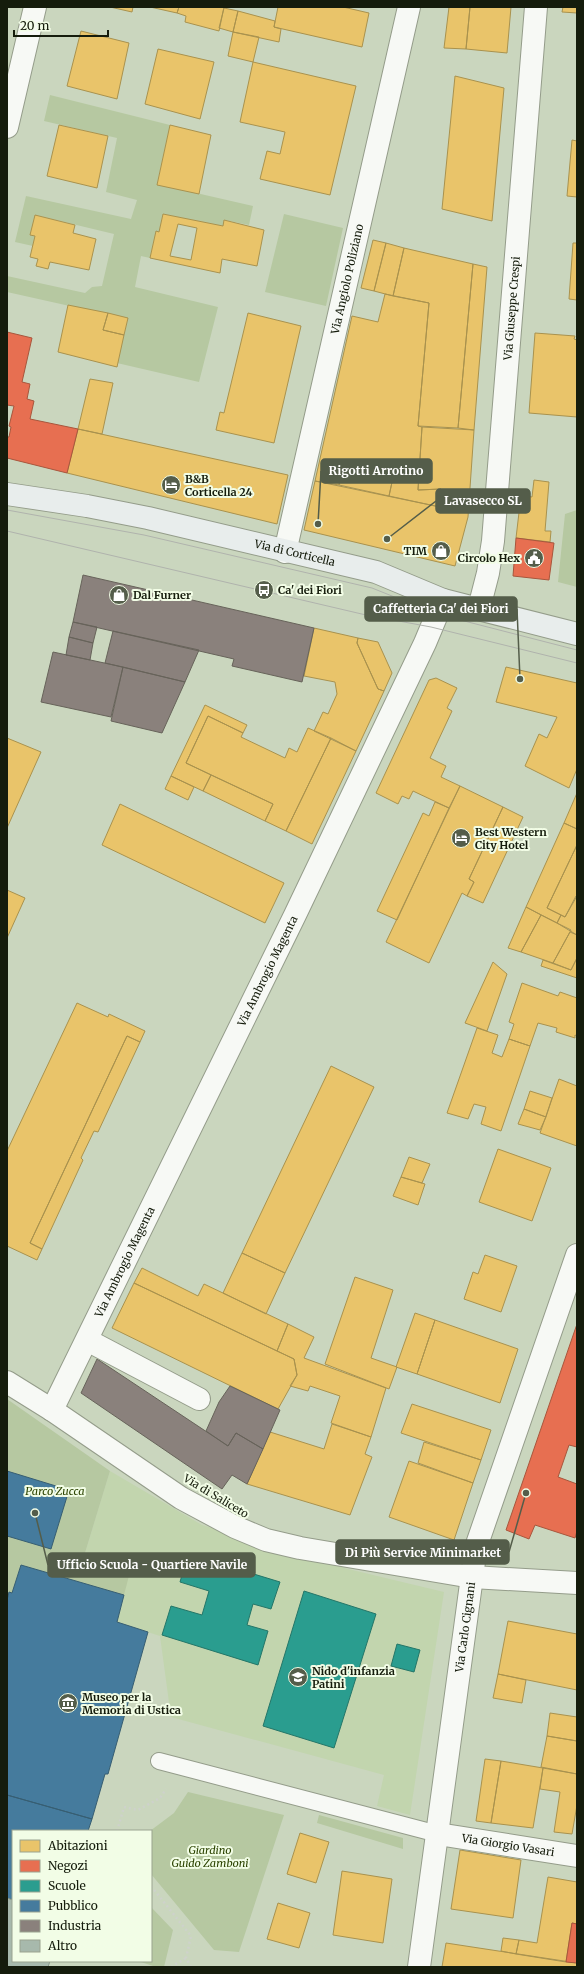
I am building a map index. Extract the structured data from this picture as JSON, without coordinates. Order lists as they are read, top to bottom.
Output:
{
  "streets": {
    "main road": ["Via di Corticella"],
    "street": [
      "Via Angiolo Poliziano",
      "Via Giuseppe Crespi",
      "Via Ambrogio Magenta",
      "Via di Saliceto",
      "Via Carlo Cignani",
      "Via Giorgio Vasari"
    ]
  },
  "crossings": [
    ["Via Angiolo Poliziano", "Via di Corticella"],
    ["Via Giuseppe Crespi", "Via di Corticella"],
    ["Via di Corticella", "Via Ambrogio Magenta"],
    ["Via Ambrogio Magenta", "Via di Saliceto"],
    ["Via di Saliceto", "Via Carlo Cignani"],
    ["Via Carlo Cignani", "Via Giorgio Vasari"]
  ],
  "parks": ["Parco Zucca", "Giardino Guido Zamboni"],
  "places": {
    "hotel": ["B&B Corticella 24", "Best Western City Hotel"],
    "other": [
      "Rigotti Arrotino",
      "Lavasecco SL",
      "Caffetteria Ca' dei Fiori",
      "Di Più Service Minimarket",
      "Ufficio Scuola - Quartiere Navile"
    ],
    "shop": ["TIM", "Dal Furner"],
    "public building": ["Circolo Hex"],
    "bus stop": ["Ca' dei Fiori"],
    "school or university": ["Nido d'infanzia Patini"],
    "museum": ["Museo per la Memoria di Ustica"]
  },
  "legend": [
    "Abitazioni",
    "Negozi",
    "Scuole",
    "Pubblico",
    "Industria",
    "Altro"
  ],
  "scale_bar": "20 m"
}
